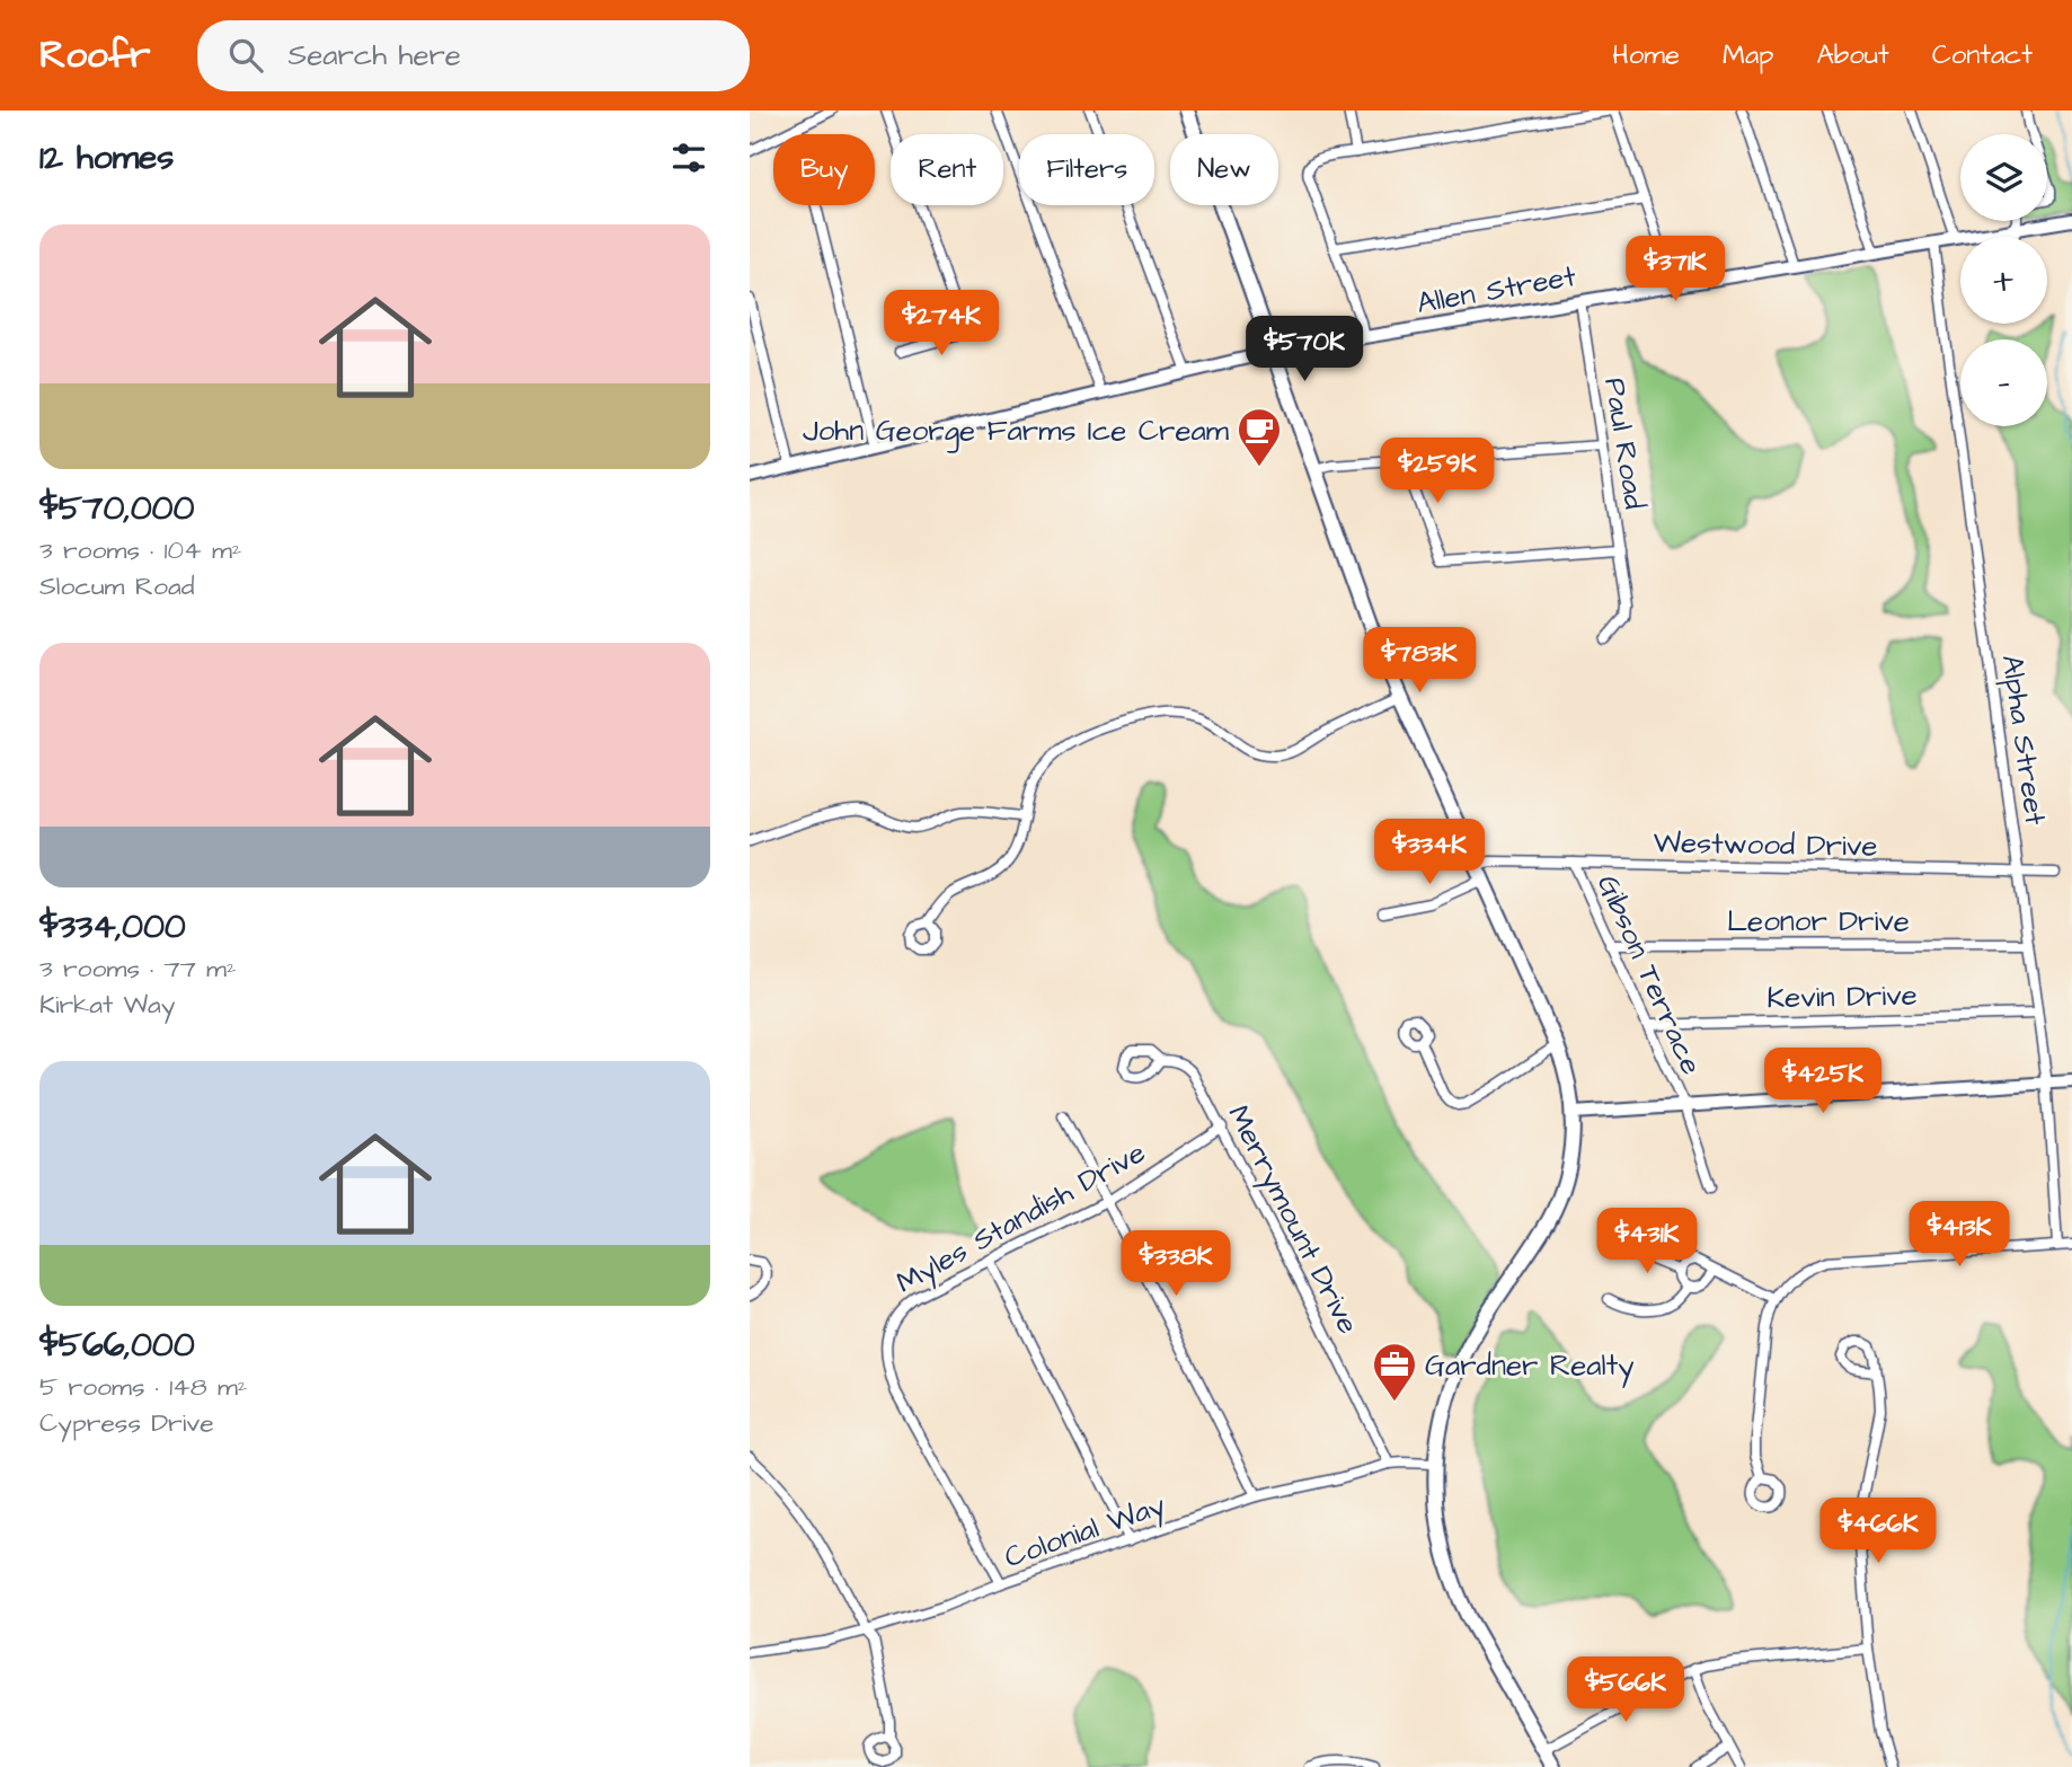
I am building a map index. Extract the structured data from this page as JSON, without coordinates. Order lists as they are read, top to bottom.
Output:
{
  "streets": {
    "street": [
      "Allen Street",
      "Paul Road",
      "Alpha Street",
      "Westwood Drive",
      "Leonor Drive",
      "Gibson Terrace",
      "Kevin Drive",
      "Myles Standish Drive",
      "Merrymount Drive",
      "Colonial Way"
    ]
  },
  "crossings": [
    ["Allen Street", "Paul Road"],
    ["Allen Street", "Alpha Street"],
    ["Alpha Street", "Westwood Drive"],
    ["Alpha Street", "Leonor Drive"],
    ["Alpha Street", "Kevin Drive"],
    ["Westwood Drive", "Gibson Terrace"],
    ["Leonor Drive", "Gibson Terrace"],
    ["Gibson Terrace", "Kevin Drive"],
    ["Myles Standish Drive", "Merrymount Drive"],
    ["Myles Standish Drive", "Colonial Way"],
    ["Merrymount Drive", "Colonial Way"]
  ],
  "places": {
    "cafe": ["John George Farms Ice Cream"],
    "office": ["Gardner Realty"]
  },
  "page": {
    "header": "Roofr",
    "search": "Search here",
    "nav": [
      "Home",
      "Map",
      "About",
      "Contact"
    ],
    "heading": "12 homes",
    "map_buttons": ["+", "−"],
    "chip": [
      "Buy",
      "Rent",
      "Filters",
      "New"
    ],
    "list": [
      {
        "name": "$570,000",
        "note": "3 rooms · 104 m² · Slocum Road"
      },
      {
        "name": "$334,000",
        "note": "3 rooms · 77 m² · Kirkat Way"
      },
      {
        "name": "$566,000",
        "note": "5 rooms · 148 m² · Cypress Drive"
      }
    ],
    "price": [
      "$371K",
      "$274K",
      "$570K",
      "$259K",
      "$783K",
      "$334K",
      "$425K",
      "$413K",
      "$431K",
      "$338K",
      "$466K",
      "$566K"
    ]
  }
}
